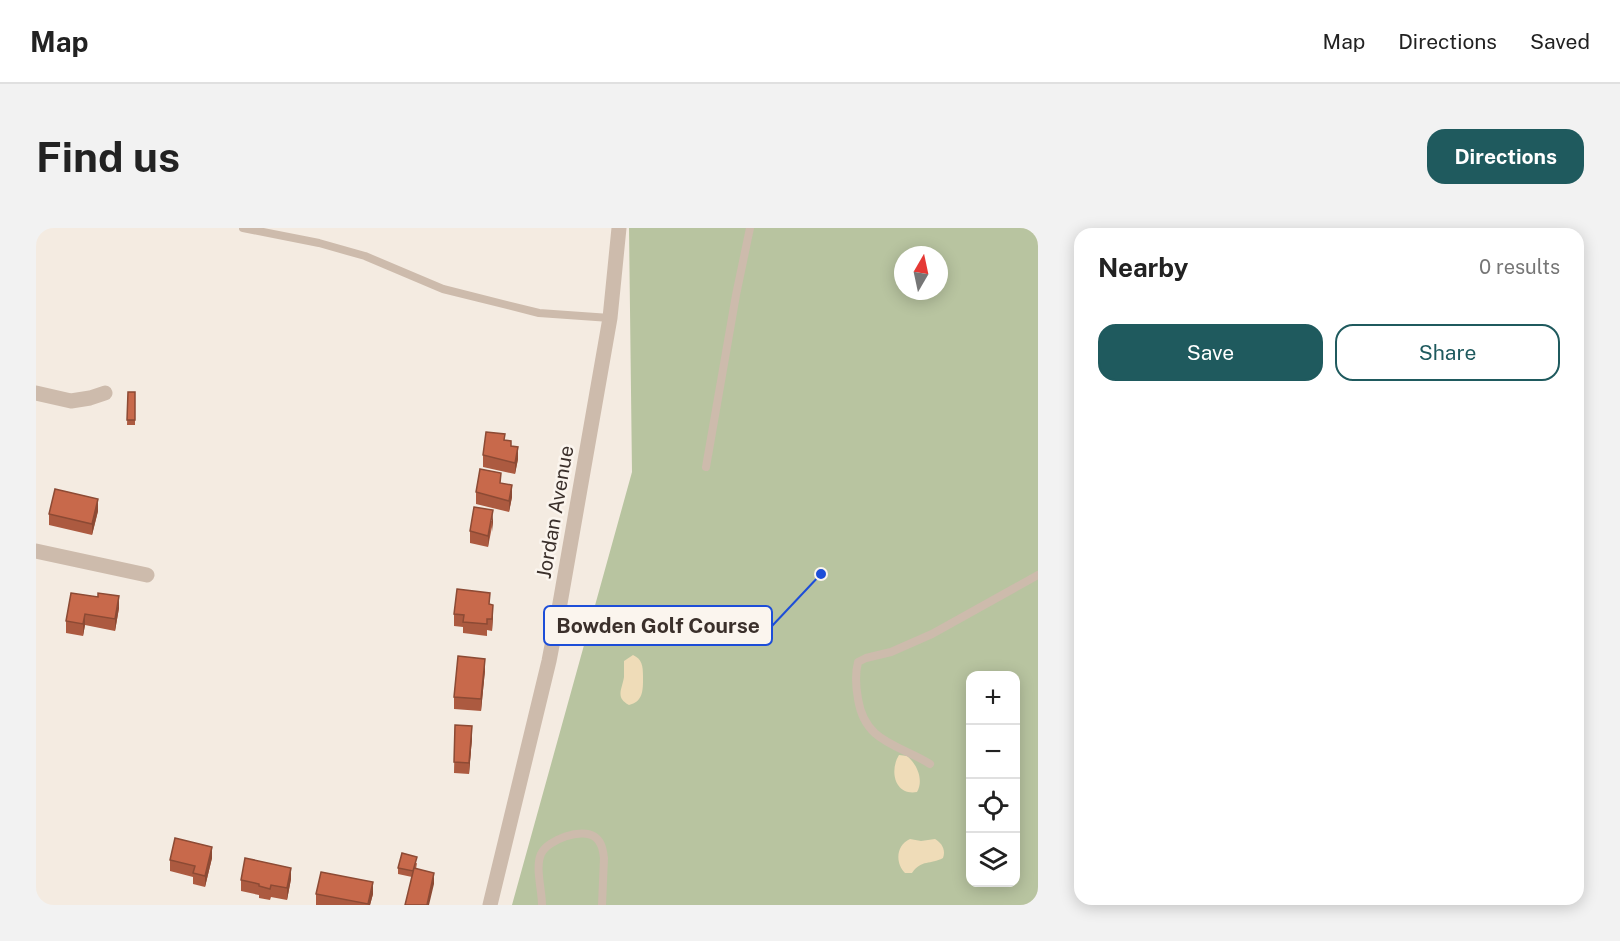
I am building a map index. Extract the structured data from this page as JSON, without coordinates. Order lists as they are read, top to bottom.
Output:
{
  "streets": {
    "street": ["Jordan Avenue"]
  },
  "places": ["Bowden Golf Course"],
  "north": "top",
  "page": {
    "header": "Map",
    "nav": ["Map", "Directions", "Saved"],
    "buttons": [
      "Directions",
      ["Save", "Share"]
    ],
    "title": "Find us",
    "heading": ["Nearby", "0 results"],
    "map_buttons": ["+", "−"]
  }
}
